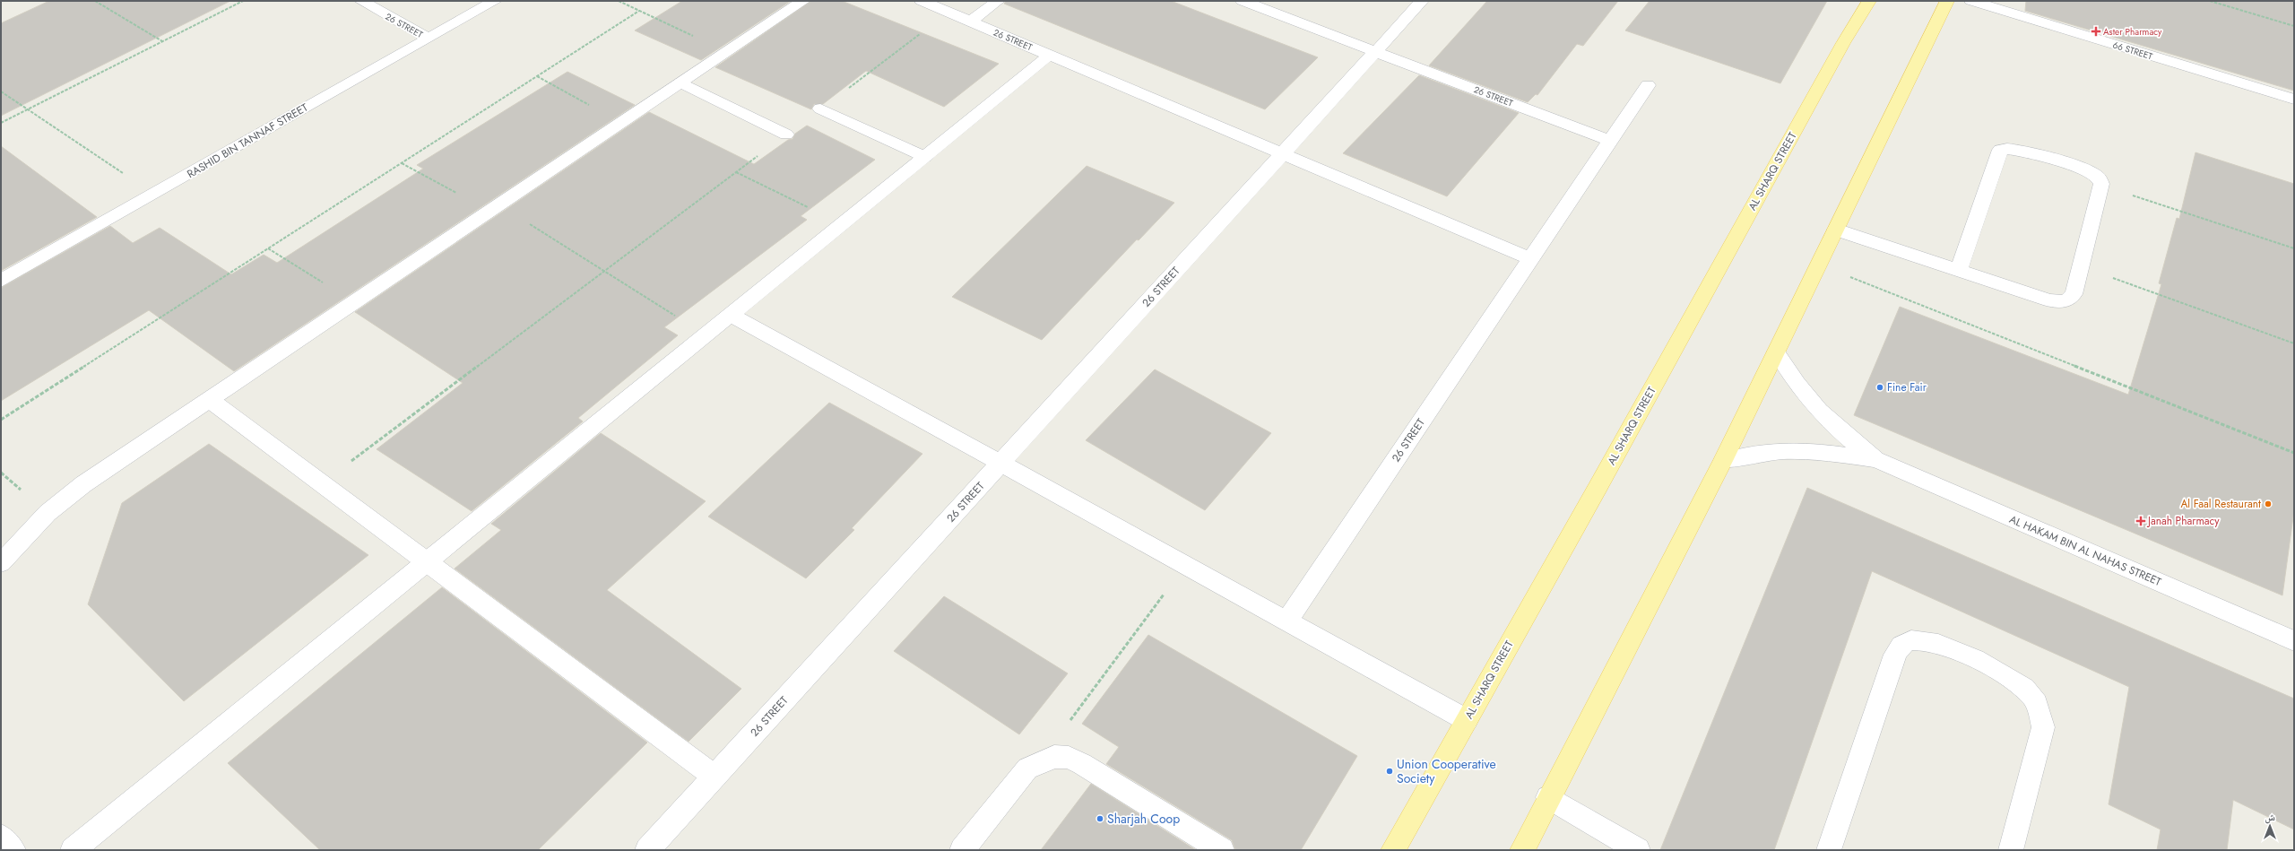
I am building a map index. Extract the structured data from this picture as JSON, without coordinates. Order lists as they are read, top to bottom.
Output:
{
  "streets": {
    "main road": ["AL SHARQ STREET"],
    "street": [
      "26 STREET",
      "66 STREET",
      "RASHID BIN TANNAF STREET",
      "AL HAKAM BIN AL NAHAS STREET"
    ]
  },
  "crossings": [
    ["26 STREET", "RASHID BIN TANNAF STREET"]
  ],
  "places": {
    "health": ["Aster Pharmacy", "Janah Pharmacy"],
    "other": [
      "Fine Fair",
      "Al Faal Restaurant",
      "Union Cooperative Society",
      "Sharjah Coop"
    ]
  },
  "north": "top"
}
